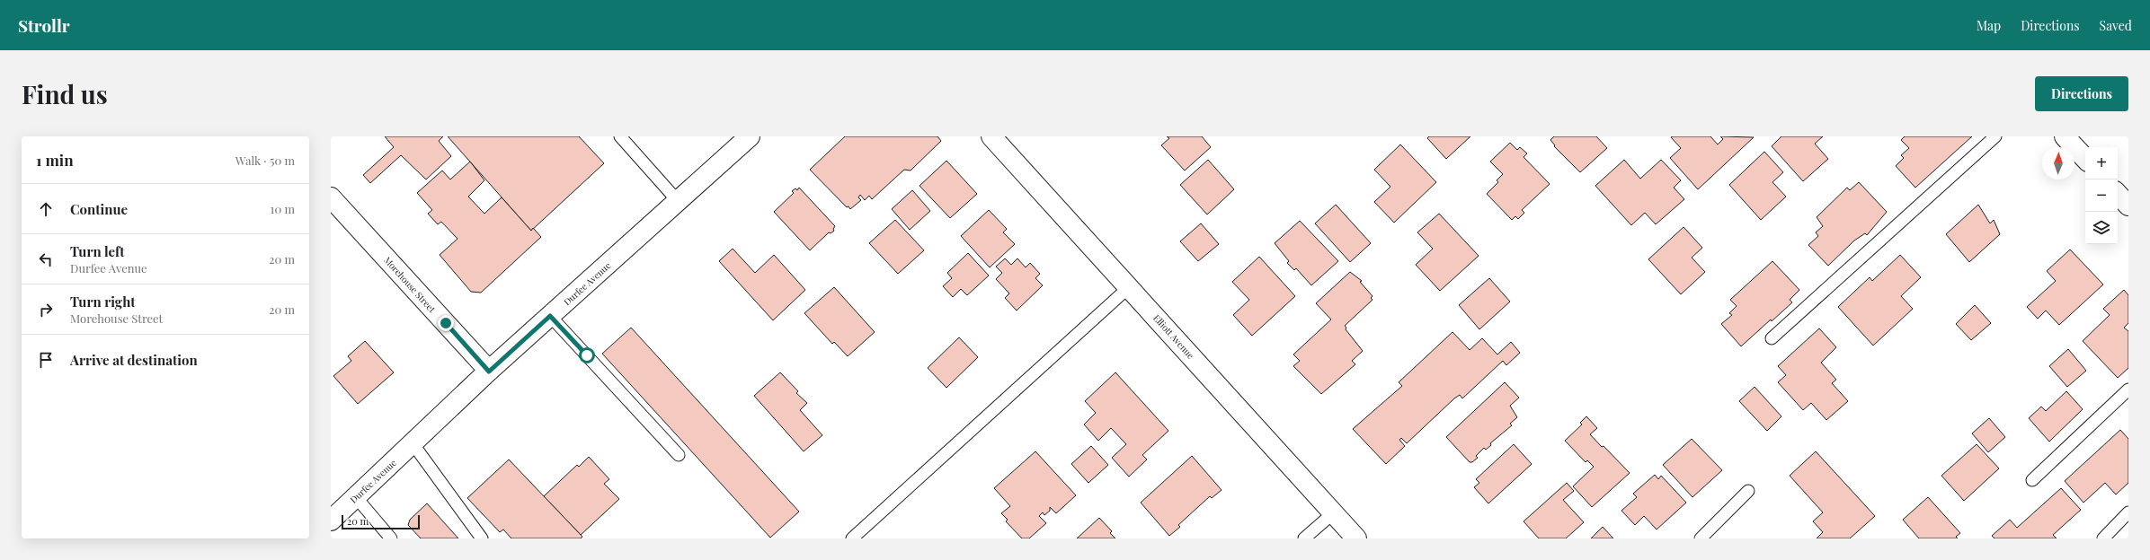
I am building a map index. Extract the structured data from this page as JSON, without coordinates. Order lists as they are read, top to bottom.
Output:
{
  "streets": {
    "street": ["Durfee Avenue", "Morehouse Street", "Elliott Avenue"]
  },
  "crossings": [
    ["Durfee Avenue", "Morehouse Street"]
  ],
  "scale_bar": "20 m",
  "north": "top",
  "page": {
    "header": "Strollr",
    "nav": ["Map", "Directions", "Saved"],
    "buttons": "Directions",
    "title": "Find us",
    "heading": ["1 min", "Walk · 50 m"],
    "map_buttons": ["+", "−"],
    "list": [
      ["Continue", "10 m"],
      ["Turn left", "Durfee Avenue", "20 m"],
      ["Turn right", "Morehouse Street", "20 m"],
      "Arrive at destination"
    ],
    "scale": "20 m"
  }
}
